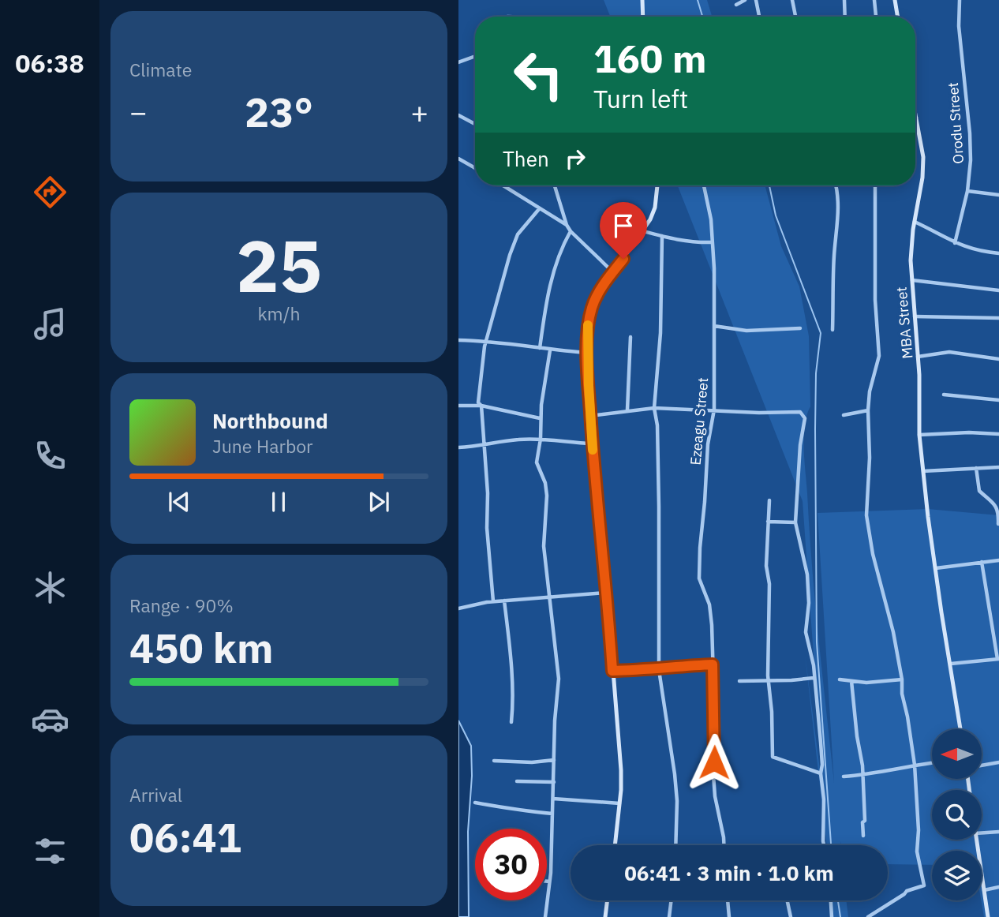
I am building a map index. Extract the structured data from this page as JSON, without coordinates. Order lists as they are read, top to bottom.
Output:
{
  "streets": {
    "street": ["Orodu Street", "MBA Street", "Ezeagu Street"]
  },
  "north": "left",
  "page": {
    "tabs": "06:38",
    "tile": [
      "Climate",
      ["25", "km/h"],
      ["Range · 90%", "450 km"],
      ["Arrival", "06:41"]
    ],
    "turn": ["160 m", "Turn left"],
    "heat": ["−", "23°", "+"],
    "then": "Then",
    "song": ["Northbound", "June Harbor"],
    "limit": "30",
    "trip": "06:41 · 3 min · 1.0 km"
  }
}
